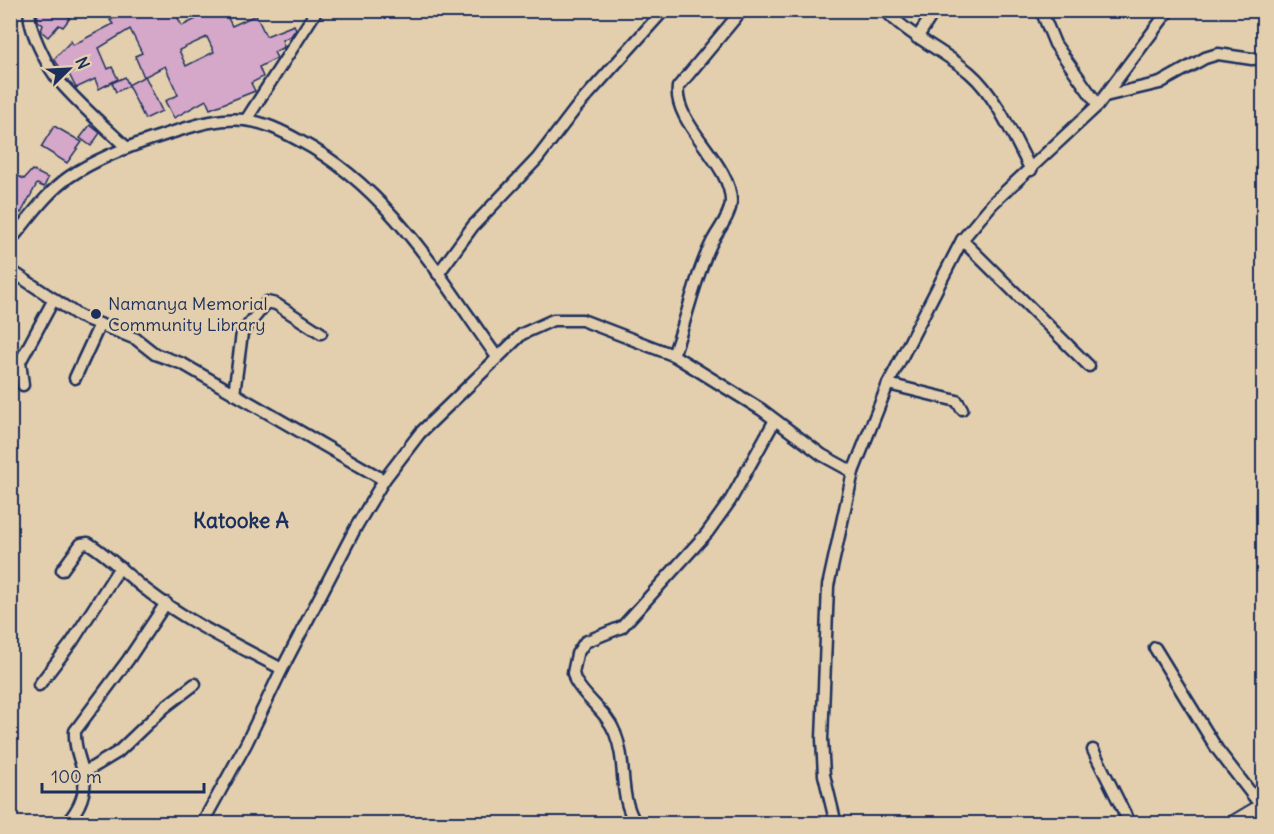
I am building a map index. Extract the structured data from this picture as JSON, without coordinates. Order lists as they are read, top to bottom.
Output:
{
  "districts": ["Katooke A"],
  "places": ["Namanya Memorial Community Library"],
  "scale_bar": "100 m",
  "north": "top right"
}
